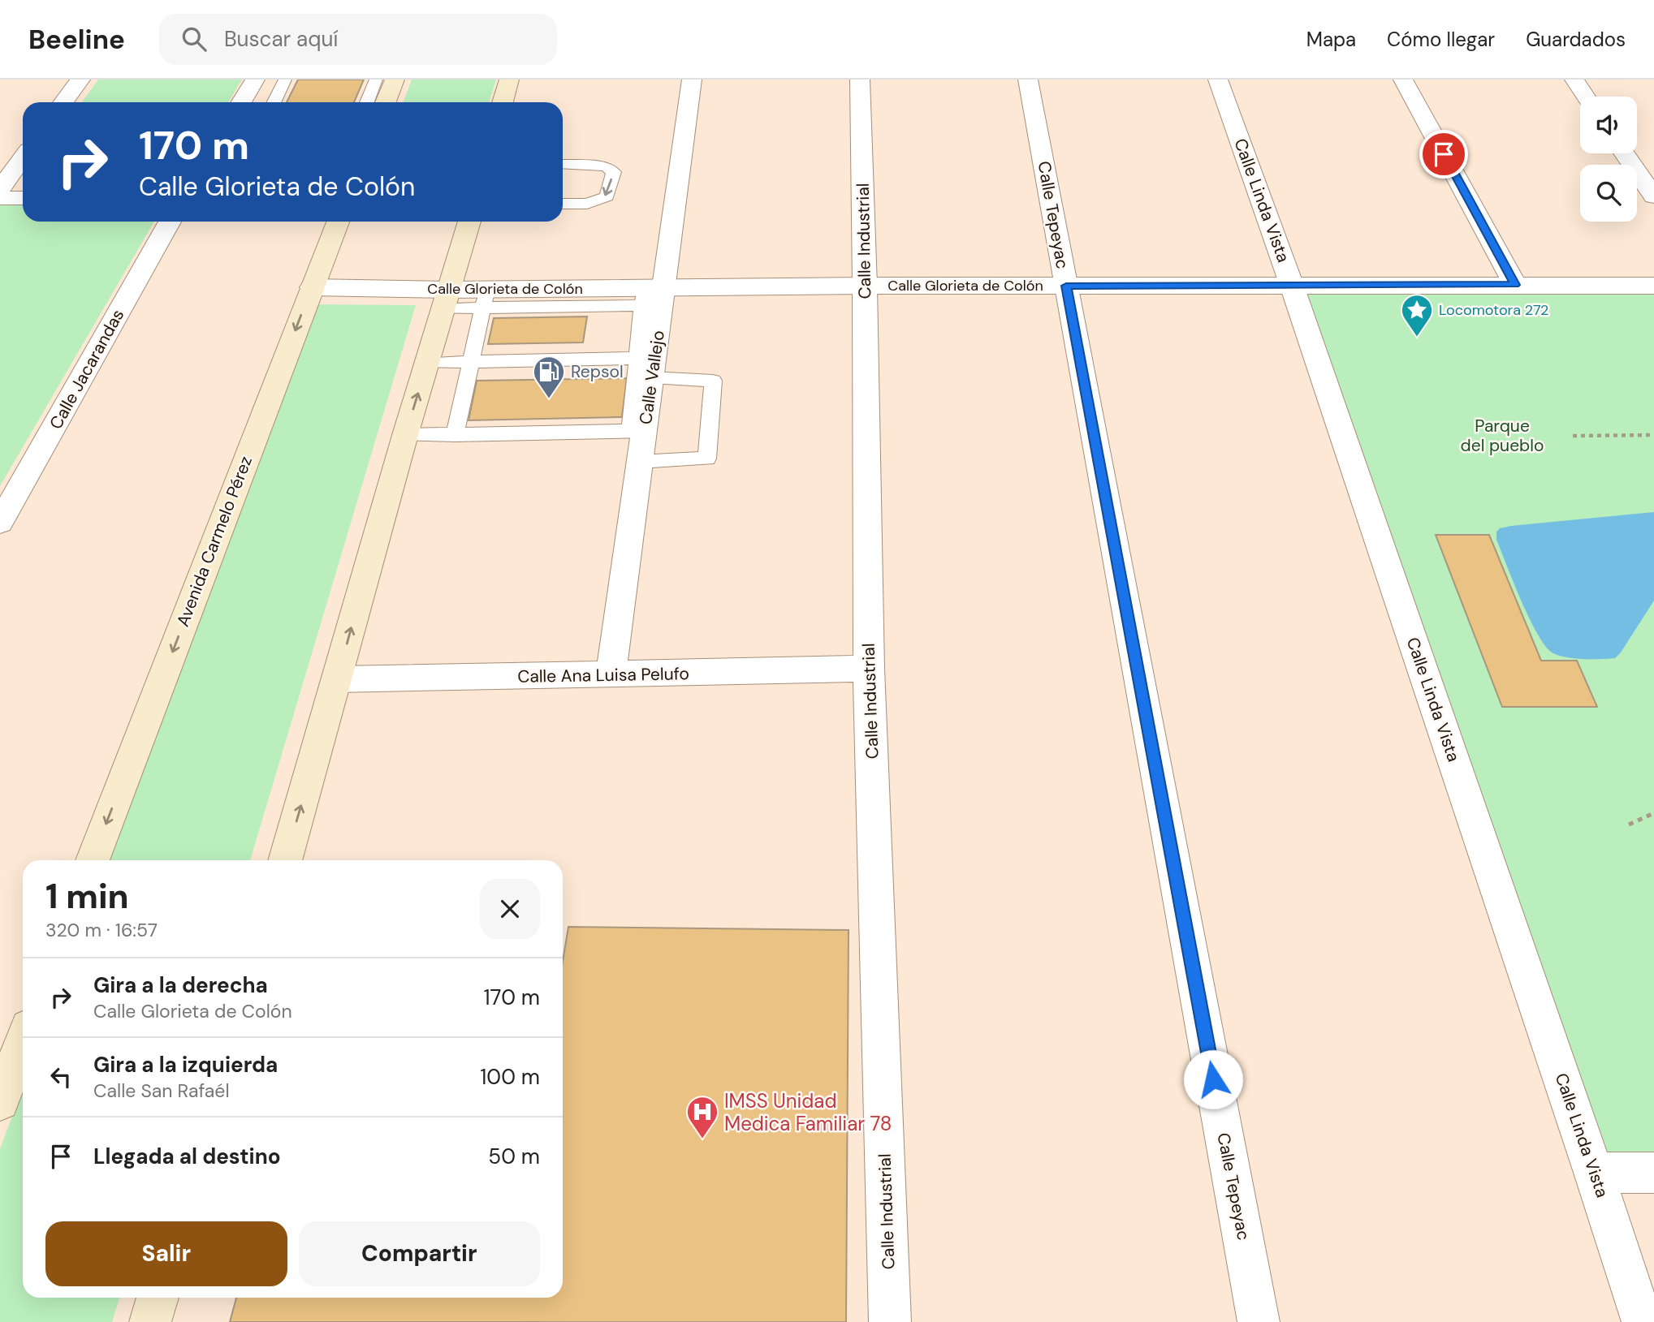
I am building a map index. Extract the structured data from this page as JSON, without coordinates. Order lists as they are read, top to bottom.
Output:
{
  "streets": {
    "main road": ["Avenida Carmelo Pérez"],
    "street": [
      "Calle Linda Vista",
      "Calle Tepeyac",
      "Calle Industrial",
      "Calle Glorieta de Colón",
      "Calle Jacarandas",
      "Calle Vallejo",
      "Calle Ana Luisa Pelufo"
    ]
  },
  "crossings": [
    ["Calle Linda Vista", "Calle Glorieta de Colón"],
    ["Calle Tepeyac", "Calle Glorieta de Colón"],
    ["Calle Industrial", "Calle Glorieta de Colón"],
    ["Calle Industrial", "Calle Ana Luisa Pelufo"],
    ["Calle Glorieta de Colón", "Calle Vallejo"],
    ["Calle Glorieta de Colón", "Avenida Carmelo Pérez"],
    ["Calle Vallejo", "Calle Ana Luisa Pelufo"]
  ],
  "parks": ["Parque del pueblo"],
  "places": {
    "place": ["Locomotora 272"],
    "fuel station": ["Repsol"],
    "hospital": ["IMSS Unidad Medica Familiar 78"]
  },
  "page": {
    "header": "Beeline",
    "search": "Buscar aquí",
    "nav": ["Mapa", "Cómo llegar", "Guardados"],
    "turn": ["170 m", "Calle Glorieta de Colón"],
    "heading": ["1 min", "320 m · 16:57"],
    "list": [
      {
        "name": "Gira a la derecha",
        "note": "Calle Glorieta de Colón",
        "value": "170 m"
      },
      {
        "name": "Gira a la izquierda",
        "note": "Calle San Rafaél",
        "value": "100 m"
      },
      {
        "name": "Llegada al destino",
        "value": "50 m"
      }
    ],
    "buttons": ["Salir", "Compartir"]
  }
}
